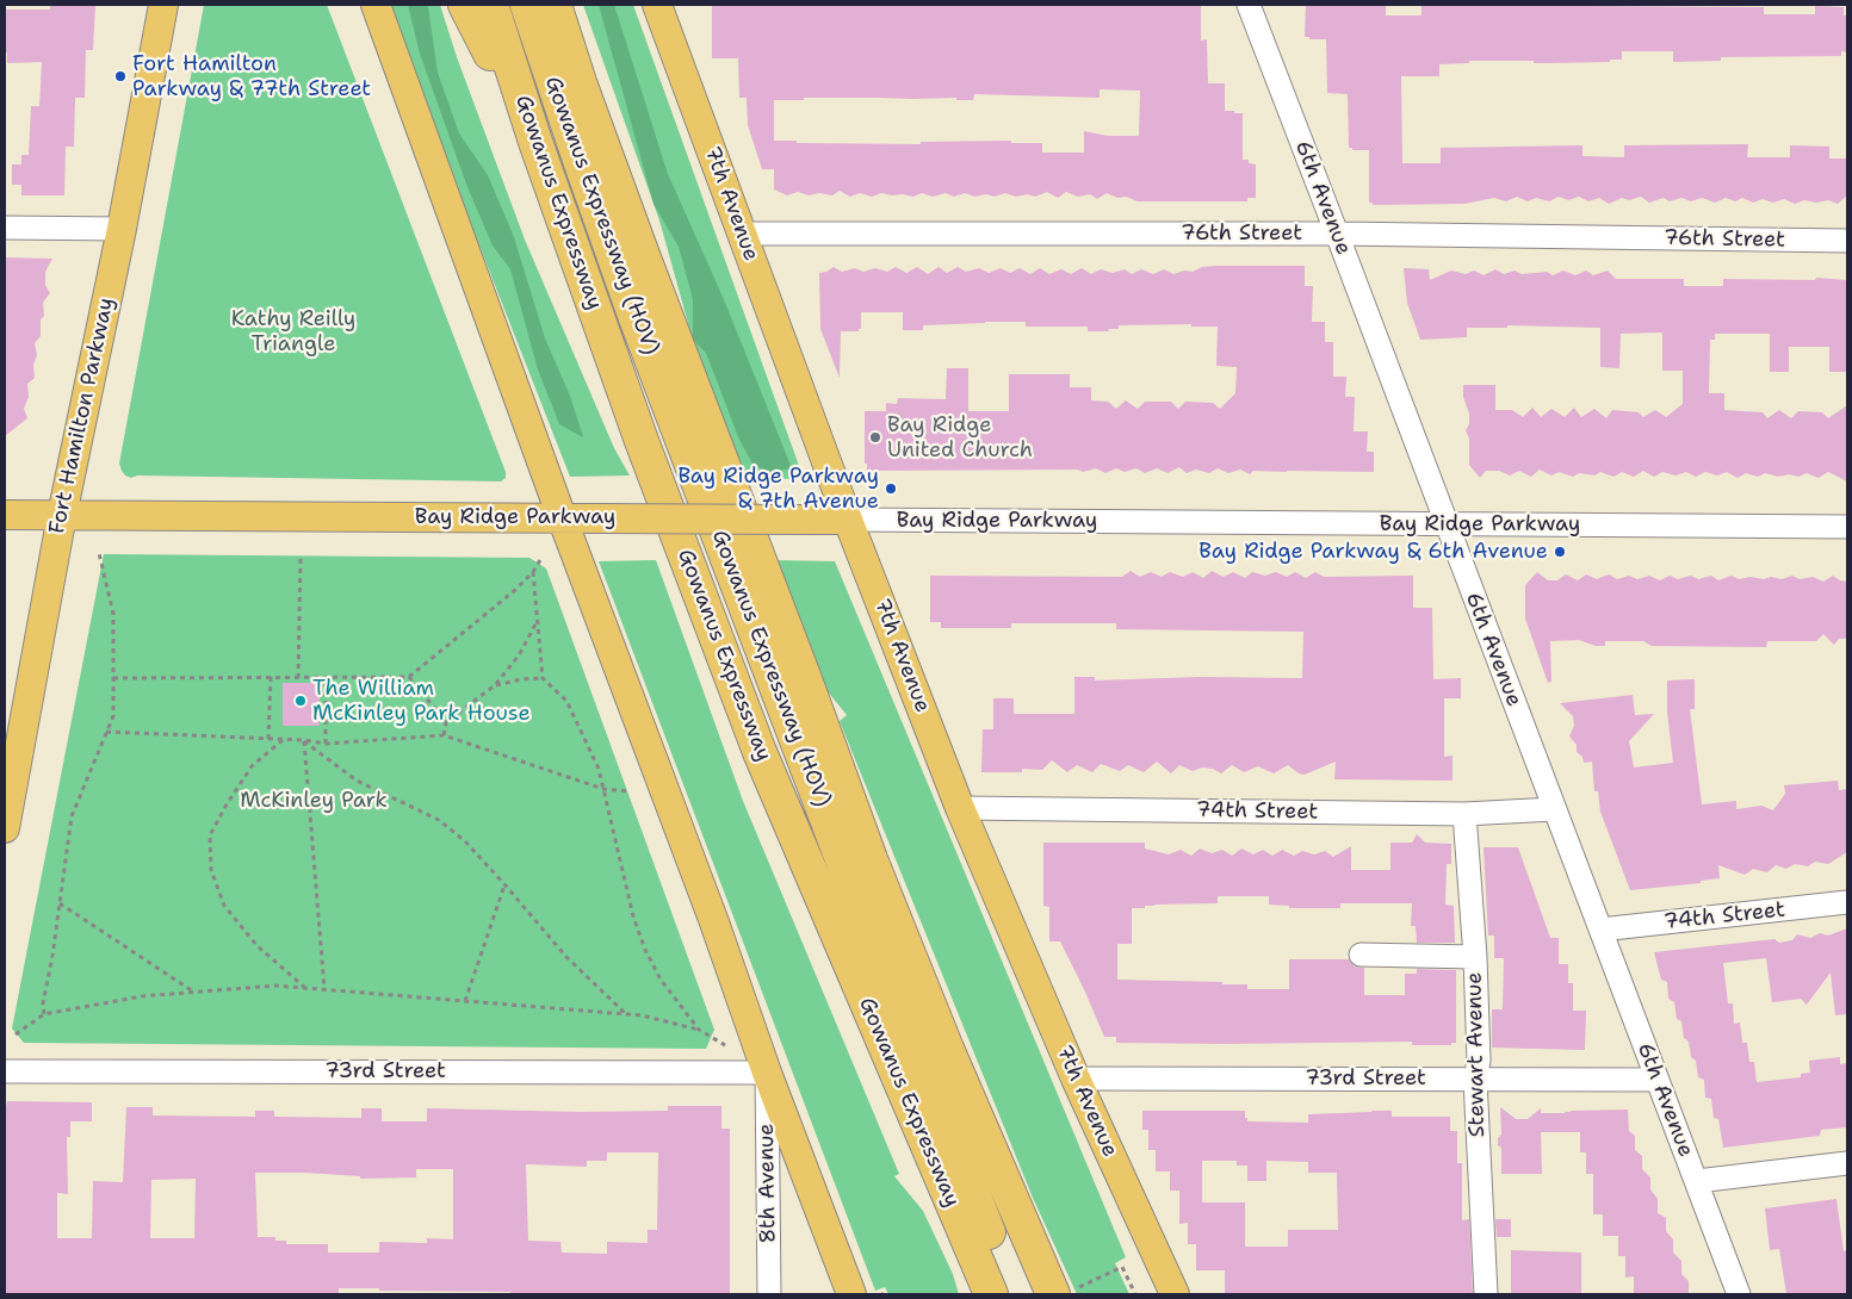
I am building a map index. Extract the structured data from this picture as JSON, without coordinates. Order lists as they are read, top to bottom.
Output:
{
  "streets": {
    "highway": ["Gowanus Expressway", "Gowanus Expressway (HOV)"],
    "main road": ["7th Avenue", "Fort Hamilton Parkway", "Bay Ridge Parkway"],
    "street": [
      "6th Avenue",
      "76th Street",
      "74th Street",
      "Stewart Avenue",
      "73rd Street",
      "8th Avenue"
    ]
  },
  "crossings": [
    ["6th Avenue", "76th Street"],
    ["6th Avenue", "Bay Ridge Parkway"],
    ["6th Avenue", "74th Street"],
    ["6th Avenue", "73rd Street"],
    ["7th Avenue", "76th Street"],
    ["7th Avenue", "Bay Ridge Parkway"],
    ["7th Avenue", "74th Street"],
    ["7th Avenue", "73rd Street"],
    ["Fort Hamilton Parkway", "Bay Ridge Parkway"],
    ["74th Street", "Stewart Avenue"],
    ["Stewart Avenue", "73rd Street"],
    ["73rd Street", "8th Avenue"]
  ],
  "parks": ["Kathy Reilly Triangle", "McKinley Park"],
  "places": [
    "Fort Hamilton Parkway & 77th Street",
    "Bay Ridge United Church",
    "Bay Ridge Parkway & 7th Avenue",
    "Bay Ridge Parkway & 6th Avenue",
    "The William McKinley Park House"
  ]
}
